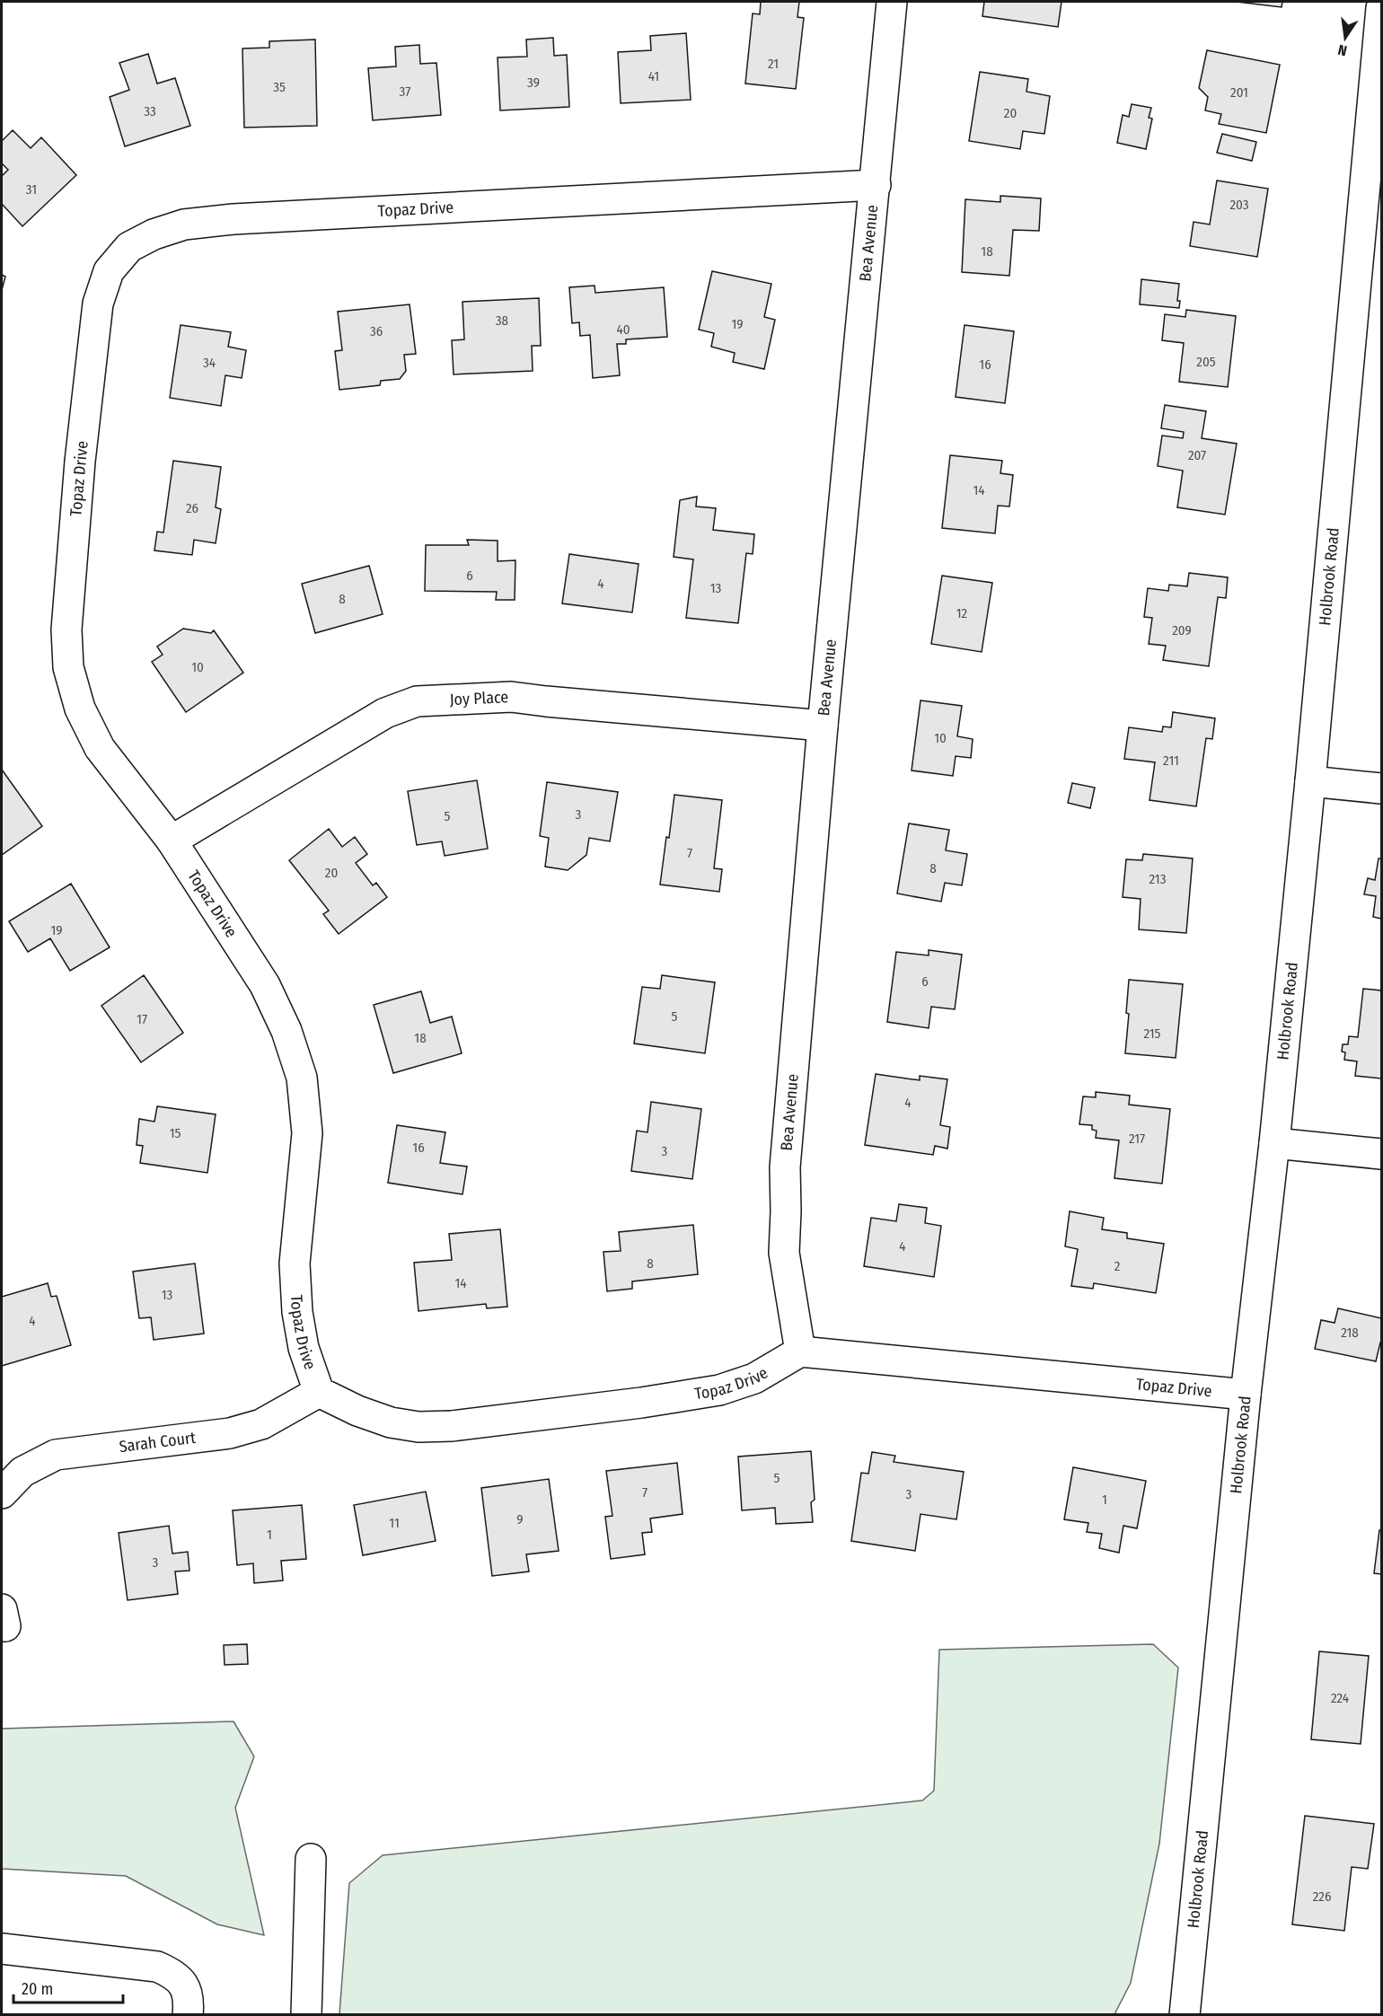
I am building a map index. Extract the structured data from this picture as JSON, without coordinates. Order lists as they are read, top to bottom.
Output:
{
  "streets": {
    "street": [
      "Topaz Drive",
      "Bea Avenue",
      "Holbrook Road",
      "Joy Place",
      "Sarah Court"
    ]
  },
  "crossings": [
    ["Topaz Drive", "Bea Avenue"],
    ["Topaz Drive", "Holbrook Road"],
    ["Topaz Drive", "Joy Place"],
    ["Topaz Drive", "Sarah Court"],
    ["Bea Avenue", "Joy Place"]
  ],
  "house_numbers": [
    "21",
    "41",
    "39",
    "35",
    "37",
    "201",
    "33",
    "20",
    "31",
    "203",
    "18",
    "38",
    "19",
    "40",
    "36",
    "205",
    "34",
    "16",
    "207",
    "14",
    "26",
    "6",
    "4",
    "13",
    "8",
    "12",
    "209",
    "10",
    "10",
    "211",
    "3",
    "5",
    "7",
    "8",
    "20",
    "213",
    "19",
    "6",
    "5",
    "17",
    "215",
    "18",
    "4",
    "15",
    "217",
    "16",
    "3",
    "4",
    "8",
    "2",
    "14",
    "13",
    "4",
    "218",
    "5",
    "7",
    "3",
    "1",
    "9",
    "11",
    "1",
    "3",
    "224",
    "226"
  ],
  "scale_bar": "20 m",
  "north": "bottom"
}
